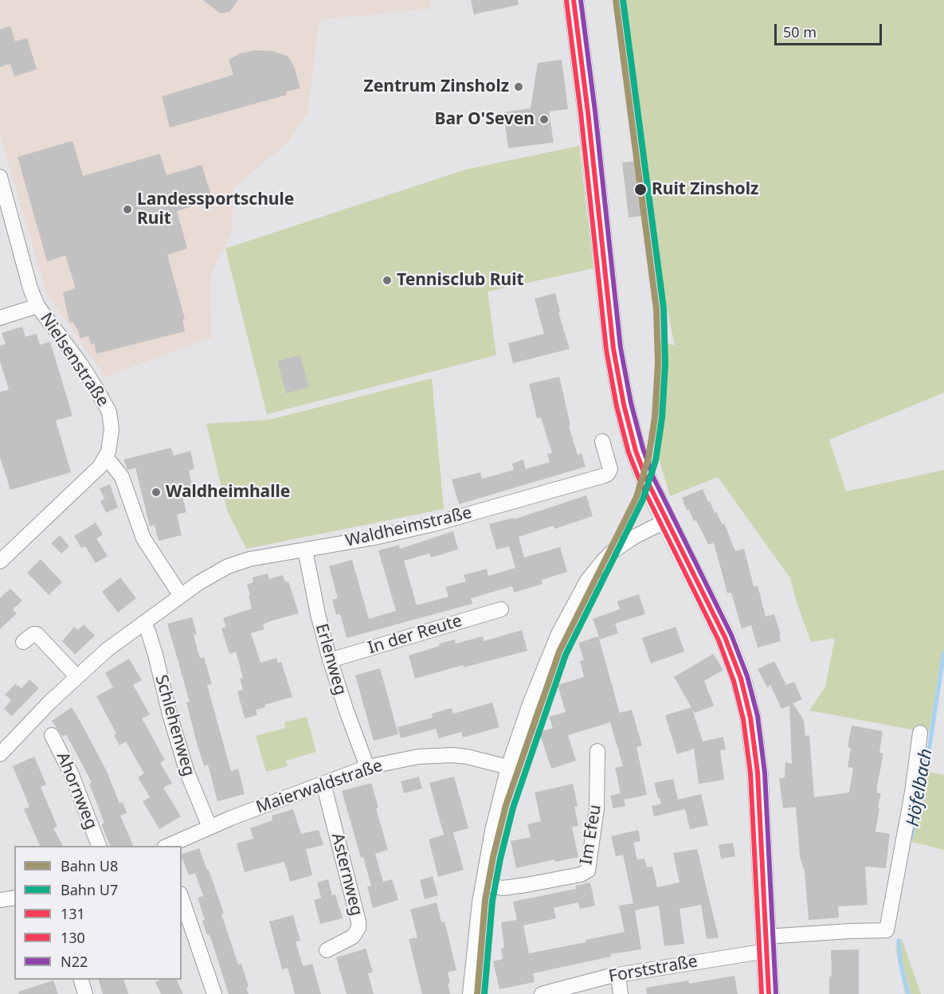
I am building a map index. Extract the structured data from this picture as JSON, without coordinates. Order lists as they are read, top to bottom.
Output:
{
  "streets": {
    "street": [
      "Nielsenstraße",
      "Waldheimstraße",
      "In der Reute",
      "Erlenweg",
      "Schlehenweg",
      "Maierwaldstraße",
      "Ahornweg",
      "Im Efeu",
      "Asternweg",
      "Forststraße"
    ]
  },
  "crossings": [
    ["Waldheimstraße", "Erlenweg"],
    ["Waldheimstraße", "Schlehenweg"],
    ["In der Reute", "Erlenweg"],
    ["Erlenweg", "Maierwaldstraße"],
    ["Schlehenweg", "Maierwaldstraße"],
    ["Maierwaldstraße", "Asternweg"]
  ],
  "water": ["Höfelbach"],
  "places": [
    "Zentrum Zinsholz",
    "Bar O'Seven",
    "Ruit Zinsholz",
    "Landessportschule Ruit",
    "Tennisclub Ruit",
    "Waldheimhalle"
  ],
  "lines": [
    "rail line U8",
    "rail line U7",
    "transit line 131",
    "transit line N22",
    "transit line 130"
  ],
  "legend": [
    "Bahn U8",
    "Bahn U7",
    "131",
    "130",
    "N22"
  ],
  "scale_bar": "50 m"
}
